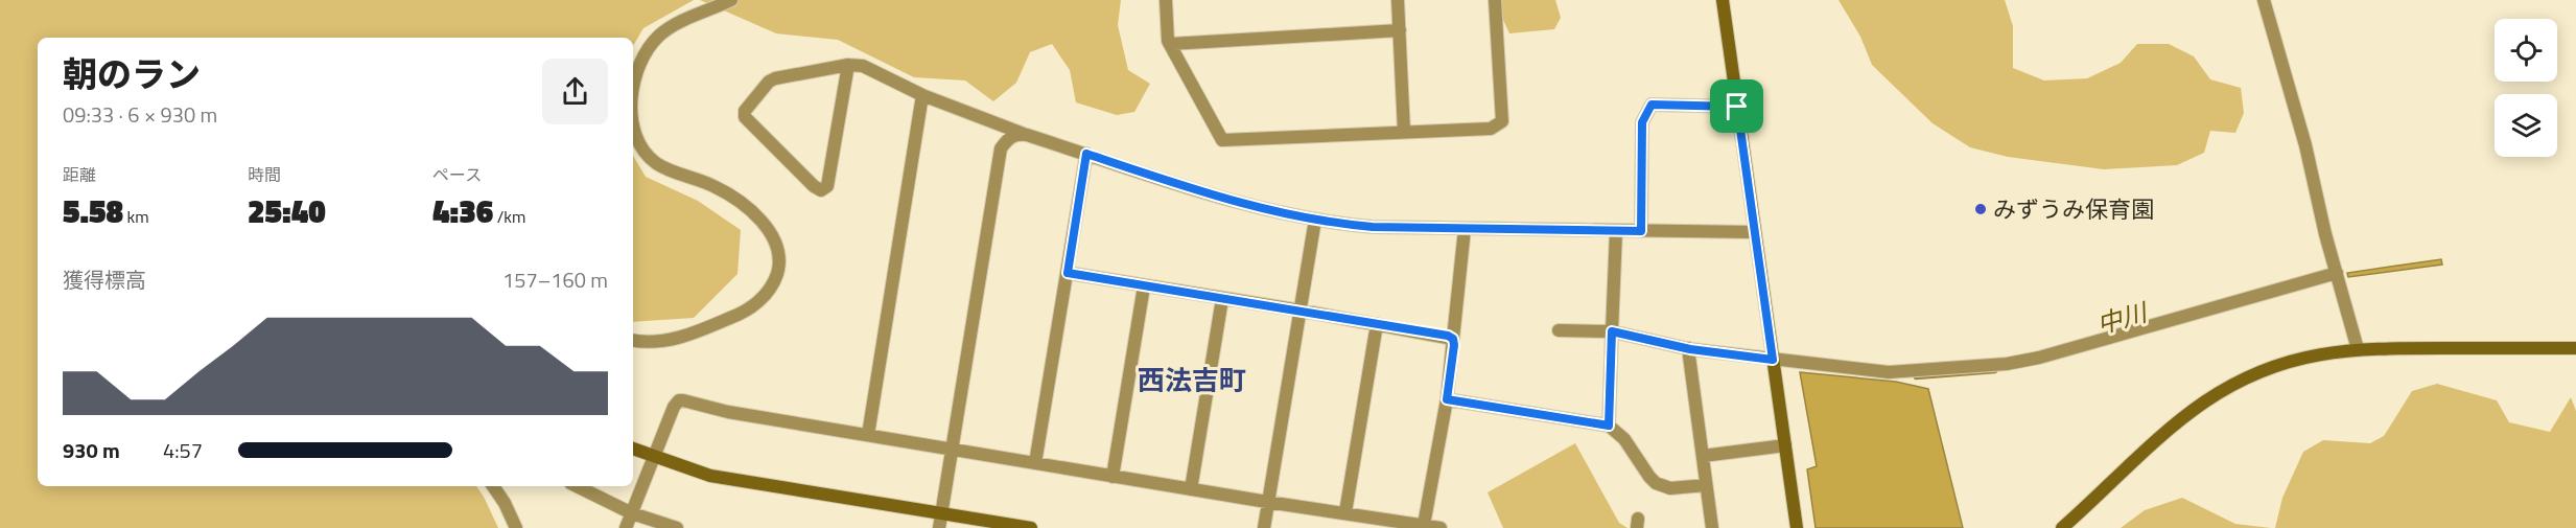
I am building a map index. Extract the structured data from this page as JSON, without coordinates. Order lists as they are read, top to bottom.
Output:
{
  "districts": ["西法吉町"],
  "water": ["中川"],
  "places": ["みずうみ保育園"],
  "page": {
    "heading": ["朝のラン", "09:33 · 6 × 930 m"],
    "stats": [
      ["距離", "5.58 km"],
      ["時間", "25:40"],
      ["ペース", "4:36 /km"]
    ],
    "chart": ["獲得標高", "157–160 m"],
    "list": [
      {
        "name": "930 m",
        "note": "4:57"
      }
    ]
  }
}
